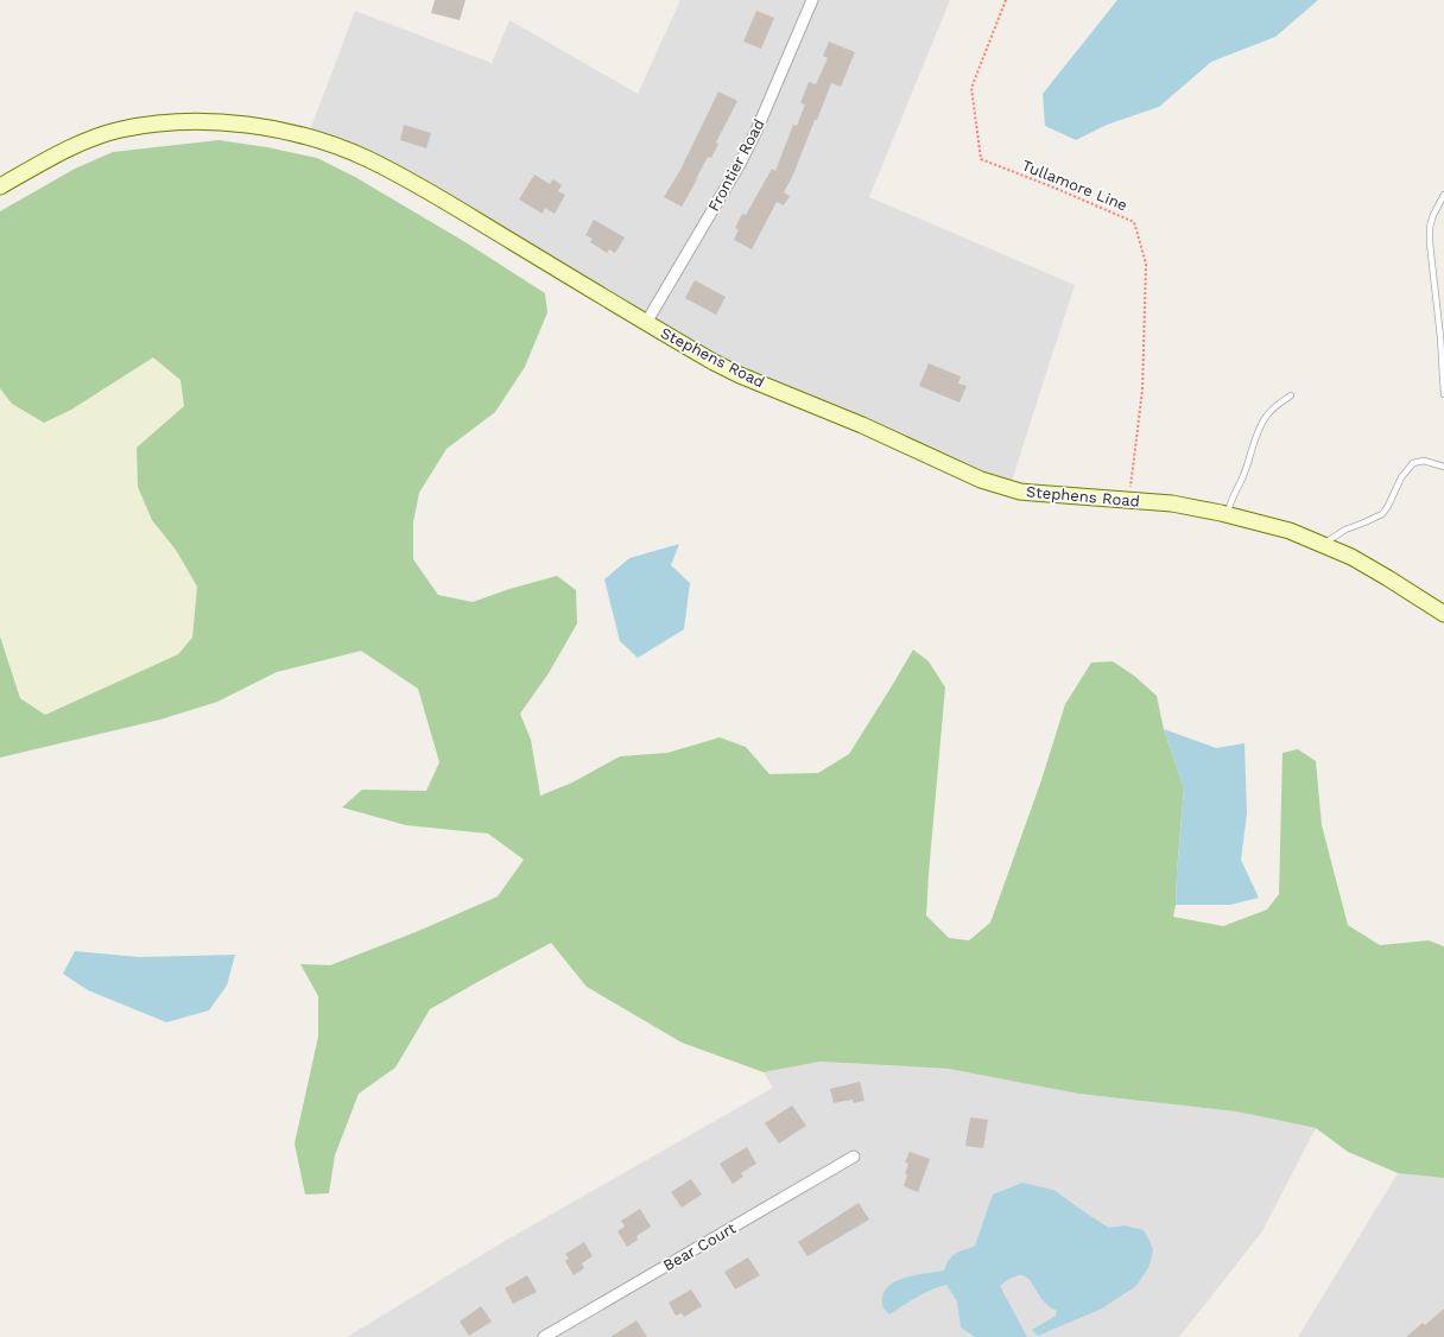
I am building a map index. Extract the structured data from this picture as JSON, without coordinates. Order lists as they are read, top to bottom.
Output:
{
  "streets": {
    "main road": ["Stephens Road"],
    "street": ["Frontier Road", "Bear Court"],
    "path": ["Tullamore Line"]
  },
  "crossings": [
    ["Frontier Road", "Stephens Road"],
    ["Tullamore Line", "Stephens Road"]
  ]
}
